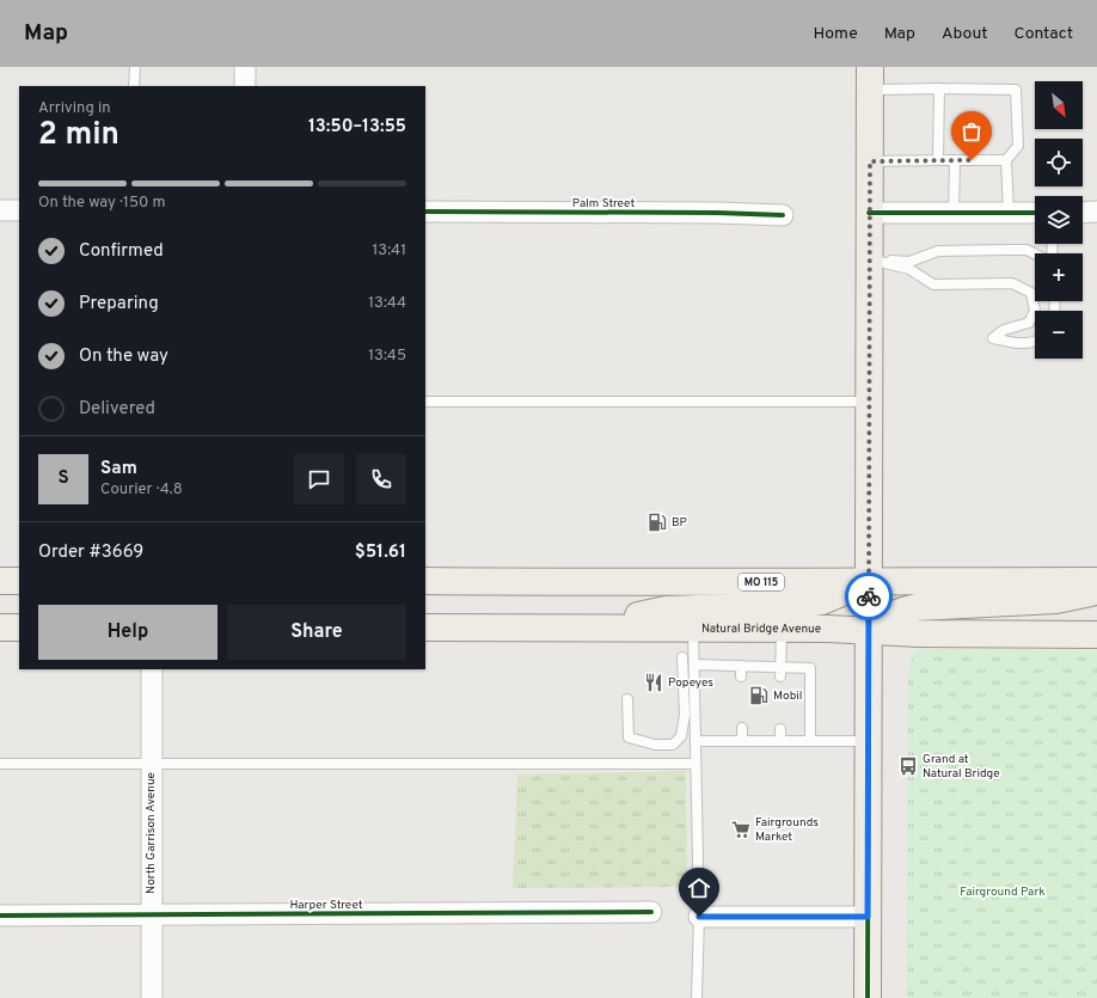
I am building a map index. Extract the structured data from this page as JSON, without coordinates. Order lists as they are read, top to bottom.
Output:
{
  "streets": {
    "main road": ["MO 115", "Natural Bridge Avenue"],
    "street": ["Palm Street", "North Garrison Avenue", "Harper Street"]
  },
  "crossings": [
    ["North Garrison Avenue", "Harper Street"]
  ],
  "parks": ["Fairground Park"],
  "places": {
    "fuel station": ["BP", "Mobil"],
    "restaurant": ["Popeyes"],
    "bus stop": ["Grand at Natural Bridge"],
    "supermarket": ["Fairgrounds Market"]
  },
  "north": "bottom right",
  "page": {
    "header": "Map",
    "nav": [
      "Home",
      "Map",
      "About",
      "Contact"
    ],
    "map_buttons": ["+", "−"],
    "heading": ["2 min", "Arriving in", "13:50–13:55"],
    "panel": [
      "Sam",
      "Courier · 4.8",
      "Order #3669",
      "$51.61"
    ],
    "bar": "On the way · 150 m",
    "list": [
      ["Confirmed", "13:41"],
      ["Preparing", "13:44"],
      ["On the way", "13:45"],
      "Delivered"
    ],
    "round": "S",
    "buttons": ["Help", "Share"]
  }
}
